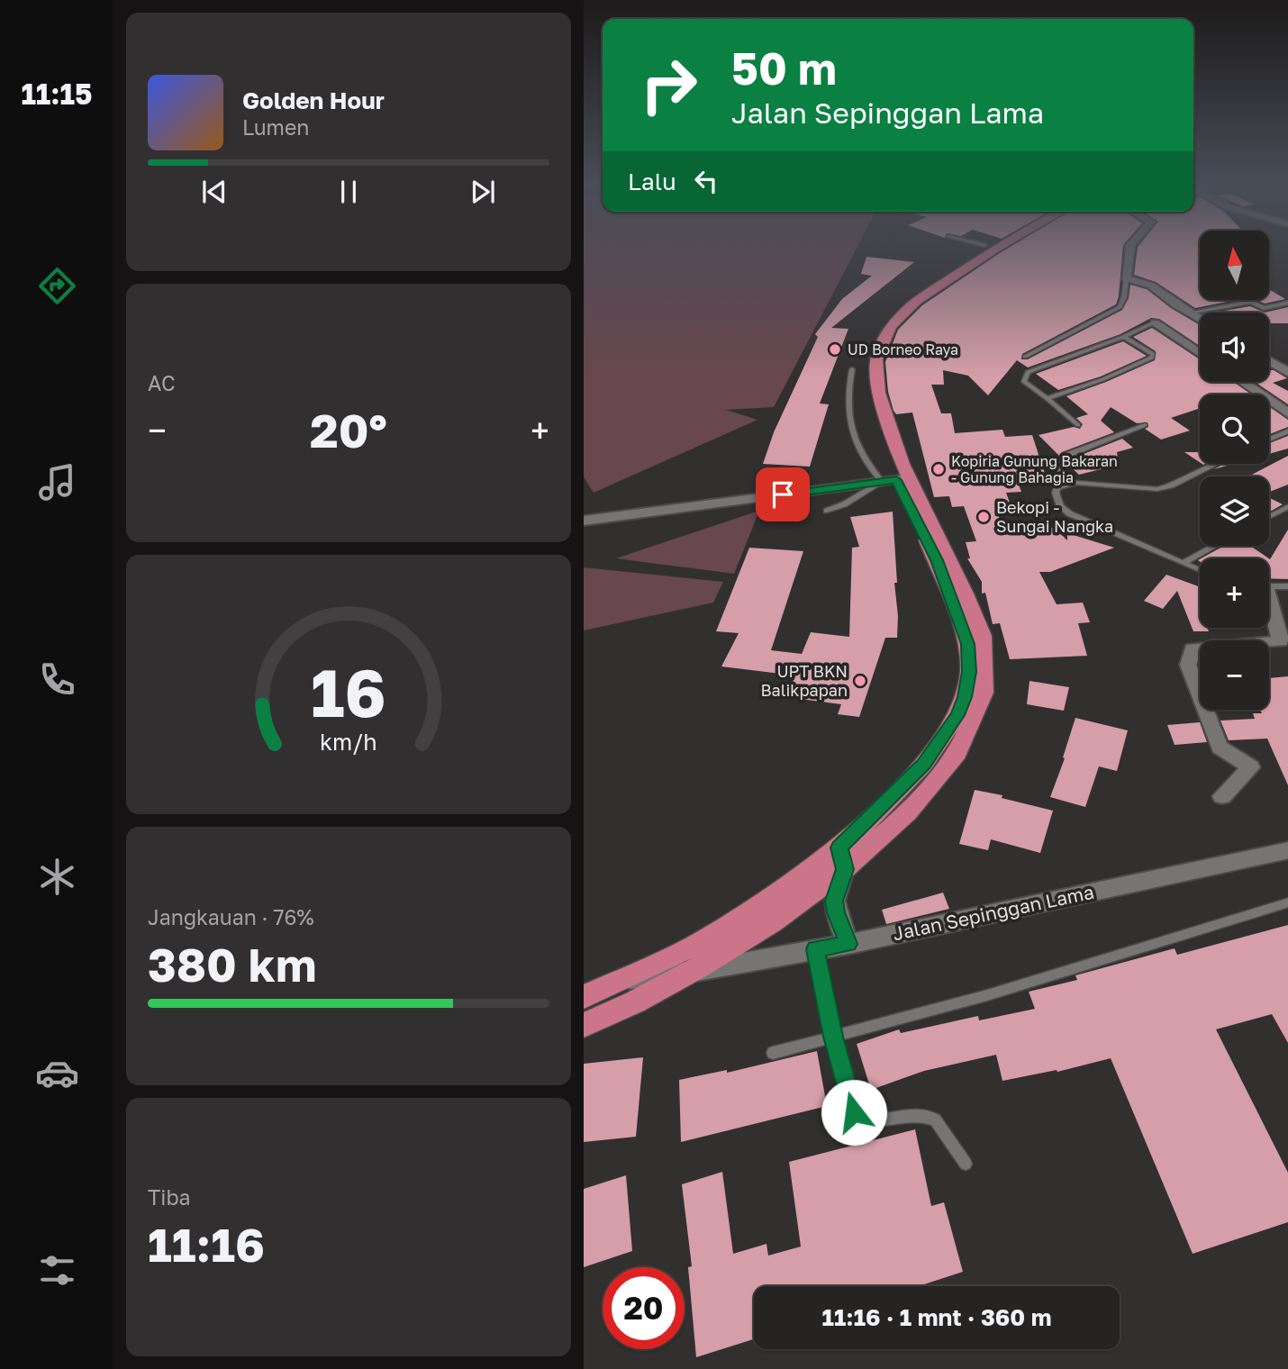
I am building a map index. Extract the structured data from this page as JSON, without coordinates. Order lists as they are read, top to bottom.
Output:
{
  "streets": {
    "street": ["Jalan Sepinggan Lama"]
  },
  "places": [
    "UD Borneo Raya",
    "Kopiria Gunung Bakaran - Gunung Bahagia",
    "Bekopi - Sungai Nangka",
    "UPT BKN Balikpapan"
  ],
  "north": "top",
  "page": {
    "tabs": "11:15",
    "turn": ["50 m", "Jalan Sepinggan Lama"],
    "song": ["Golden Hour", "Lumen"],
    "then": "Lalu",
    "map_buttons": ["+", "−"],
    "tile": [
      "AC",
      ["Jangkauan · 76%", "380 km"],
      ["Tiba", "11:16"]
    ],
    "heat": ["−", "20°", "+"],
    "limit": "20",
    "trip": "11:16 · 1 mnt · 360 m",
    "gauge": ["16", "km/h"]
  }
}
